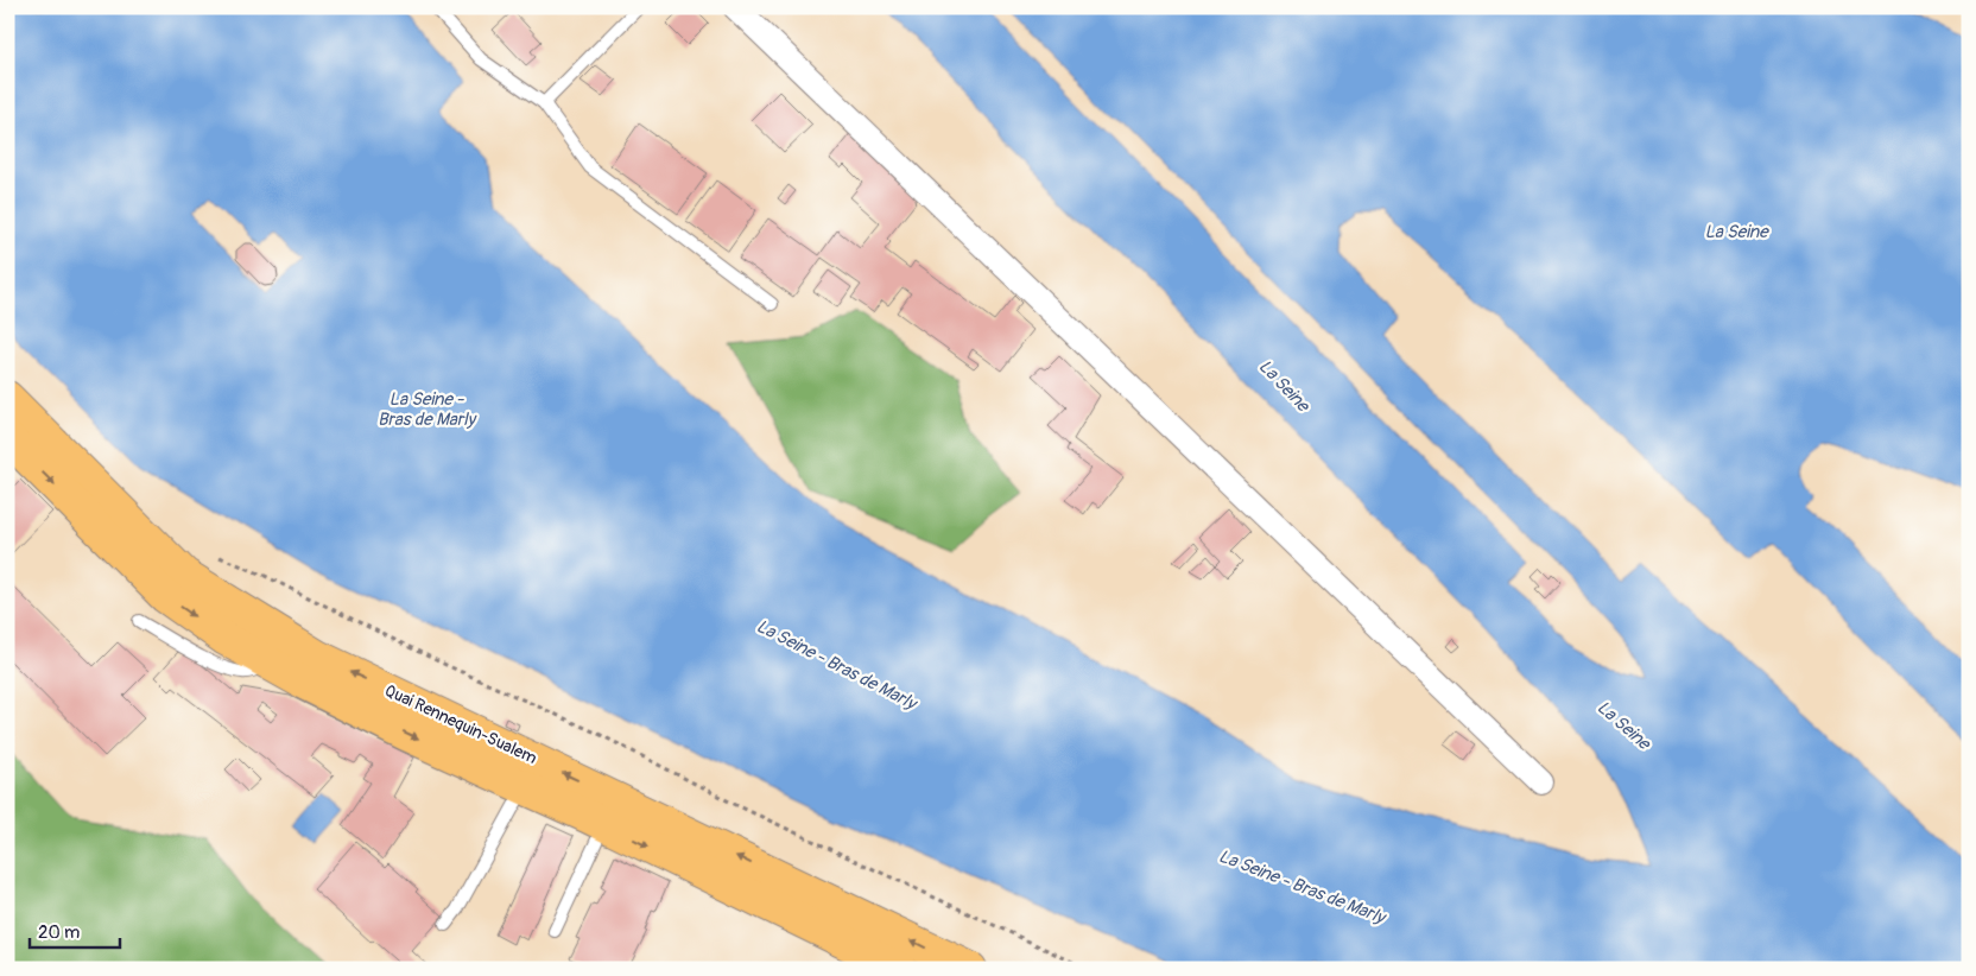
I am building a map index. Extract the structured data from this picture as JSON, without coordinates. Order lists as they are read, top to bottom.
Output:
{
  "streets": {
    "main road": ["Quai Rennequin-Sualem"]
  },
  "water": ["La Seine", "La Seine - Bras de Marly"],
  "scale_bar": "20 m"
}
